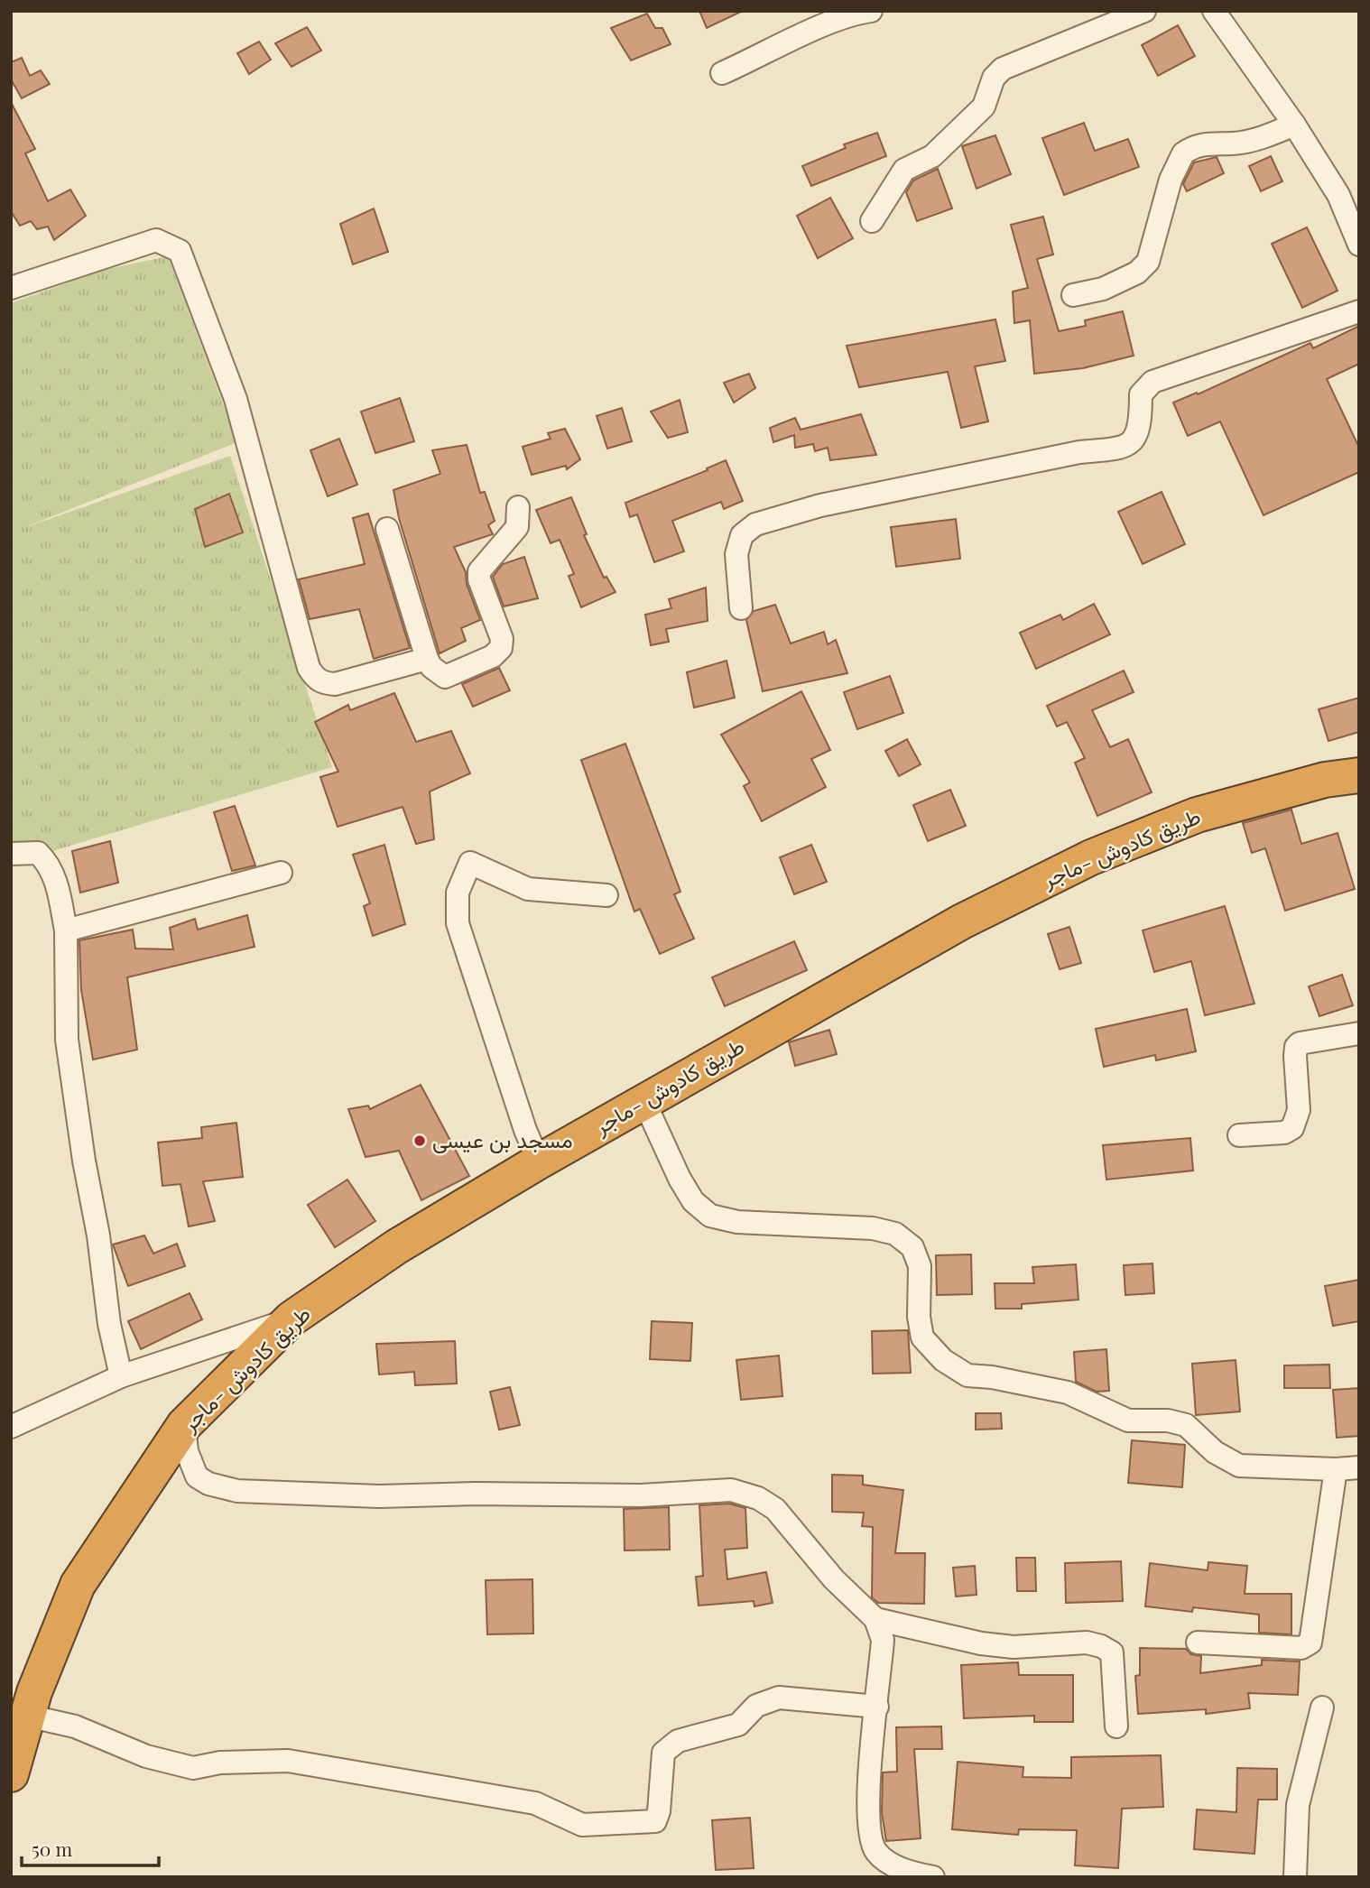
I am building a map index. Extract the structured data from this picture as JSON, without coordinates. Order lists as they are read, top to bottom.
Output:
{
  "streets": {
    "highway": ["طريق كادوش -ماجر"]
  },
  "places": ["مسجد بن عيسى"],
  "scale_bar": "50 m"
}
